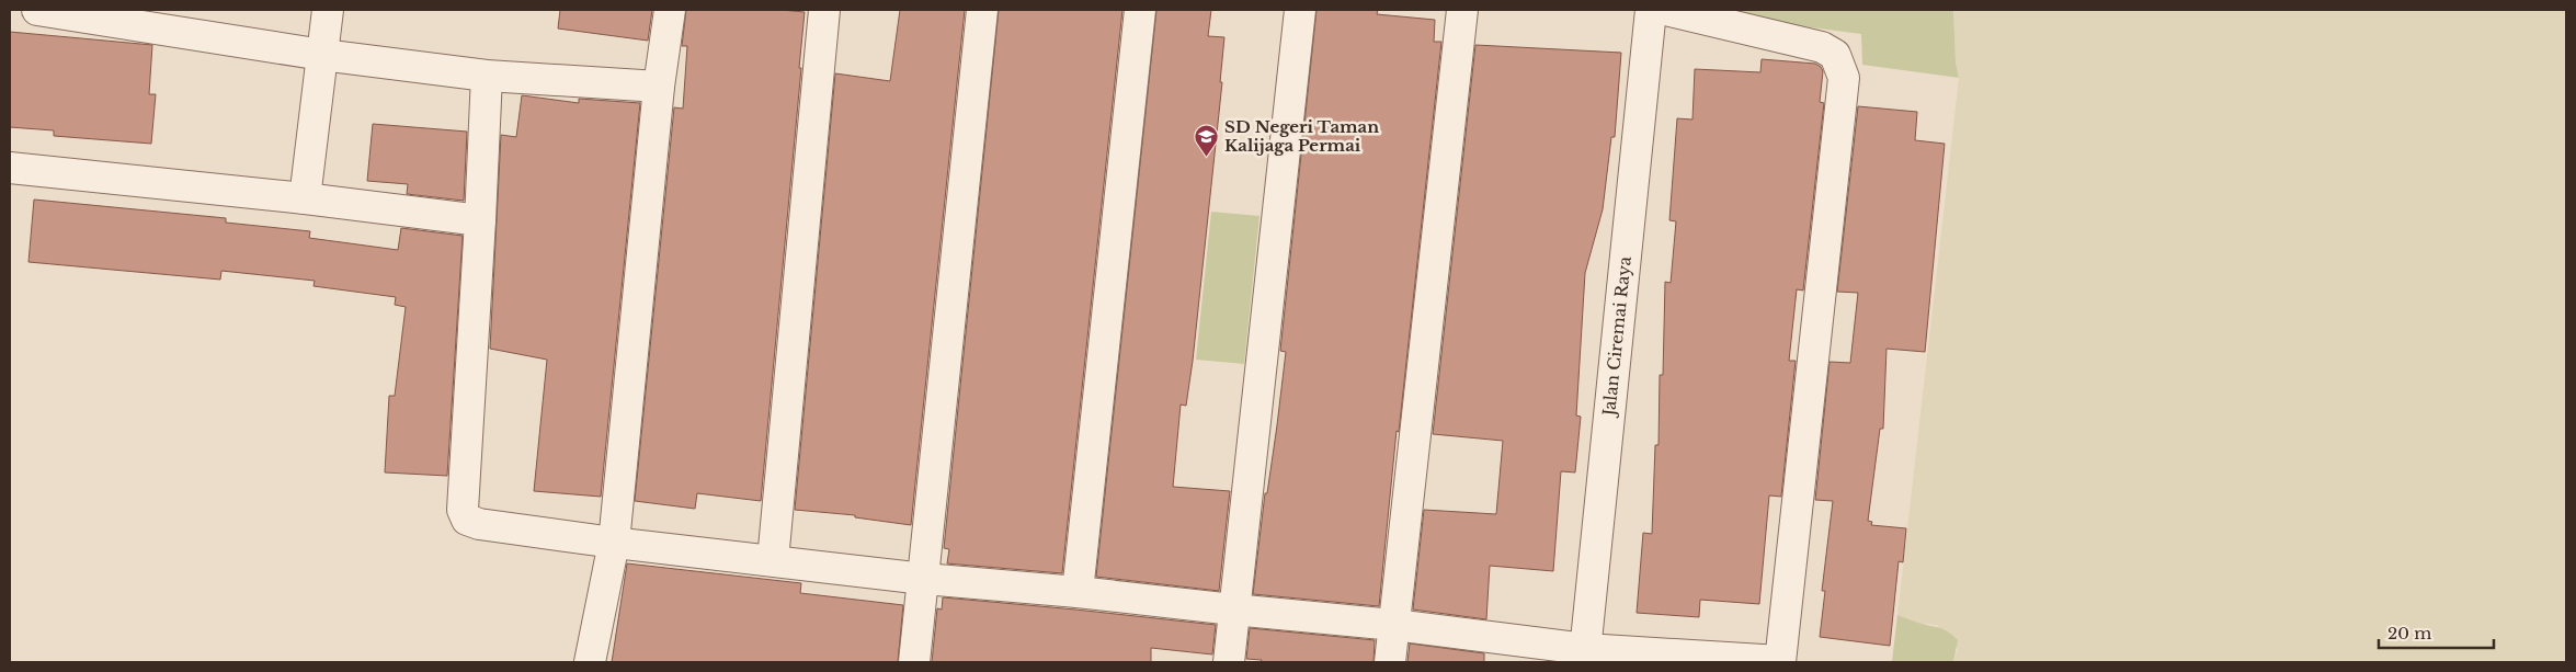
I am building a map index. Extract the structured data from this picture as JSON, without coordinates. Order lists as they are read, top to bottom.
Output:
{
  "streets": {
    "street": ["Jalan Ciremai Raya"]
  },
  "places": {
    "school or university": ["SD Negeri Taman Kalijaga Permai"]
  },
  "scale_bar": "20 m"
}
